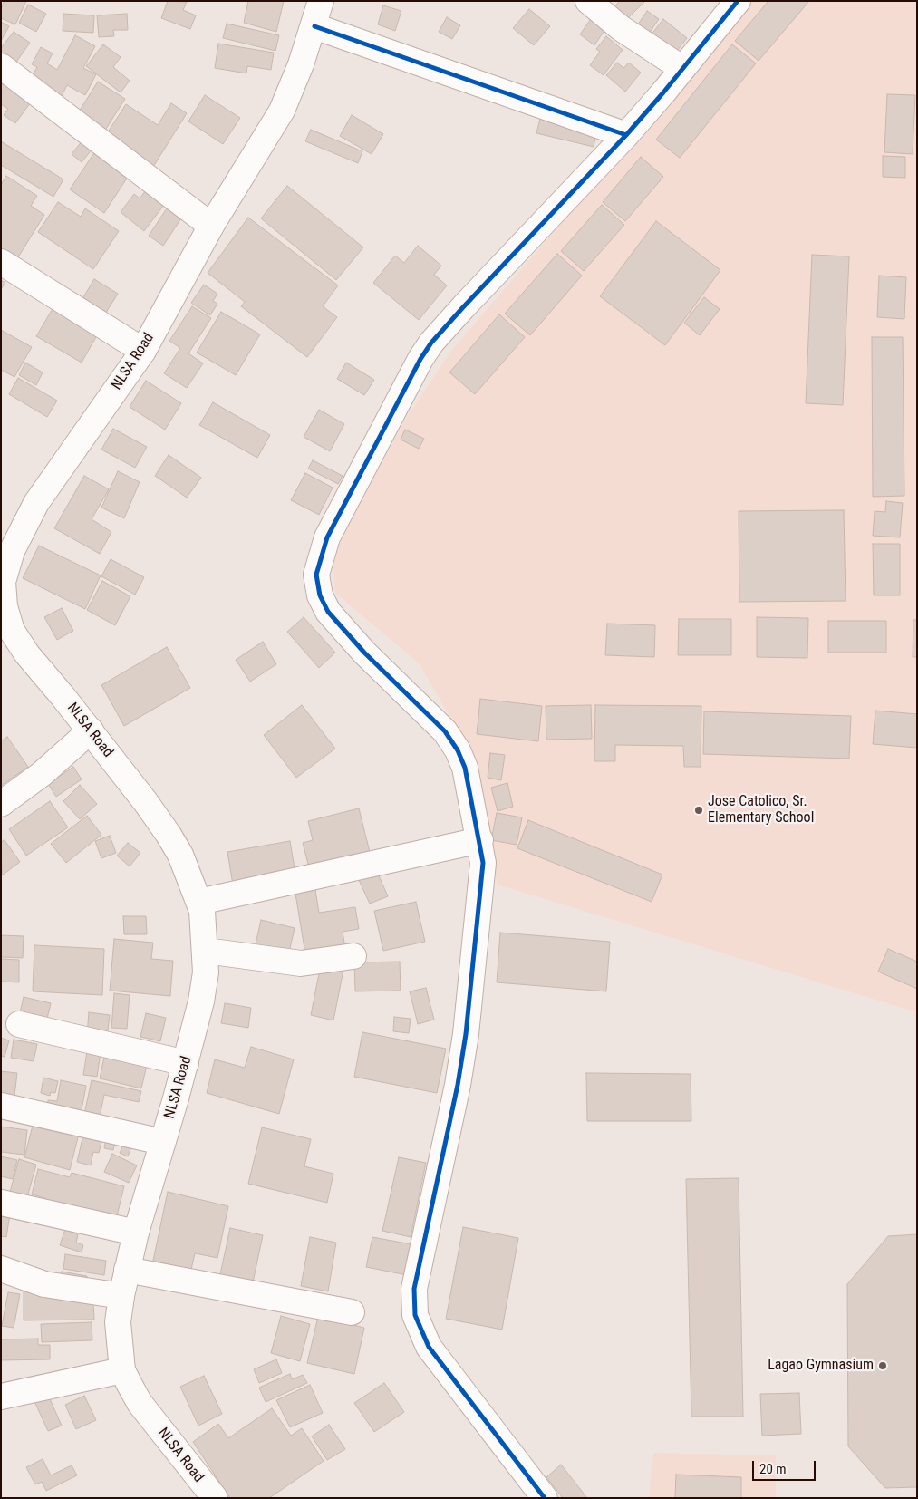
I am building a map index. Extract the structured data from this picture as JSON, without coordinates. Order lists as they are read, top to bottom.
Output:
{
  "streets": {
    "street": ["NLSA Road"]
  },
  "places": ["Jose Catolico, Sr. Elementary School", "Lagao Gymnasium"],
  "scale_bar": "20 m"
}
